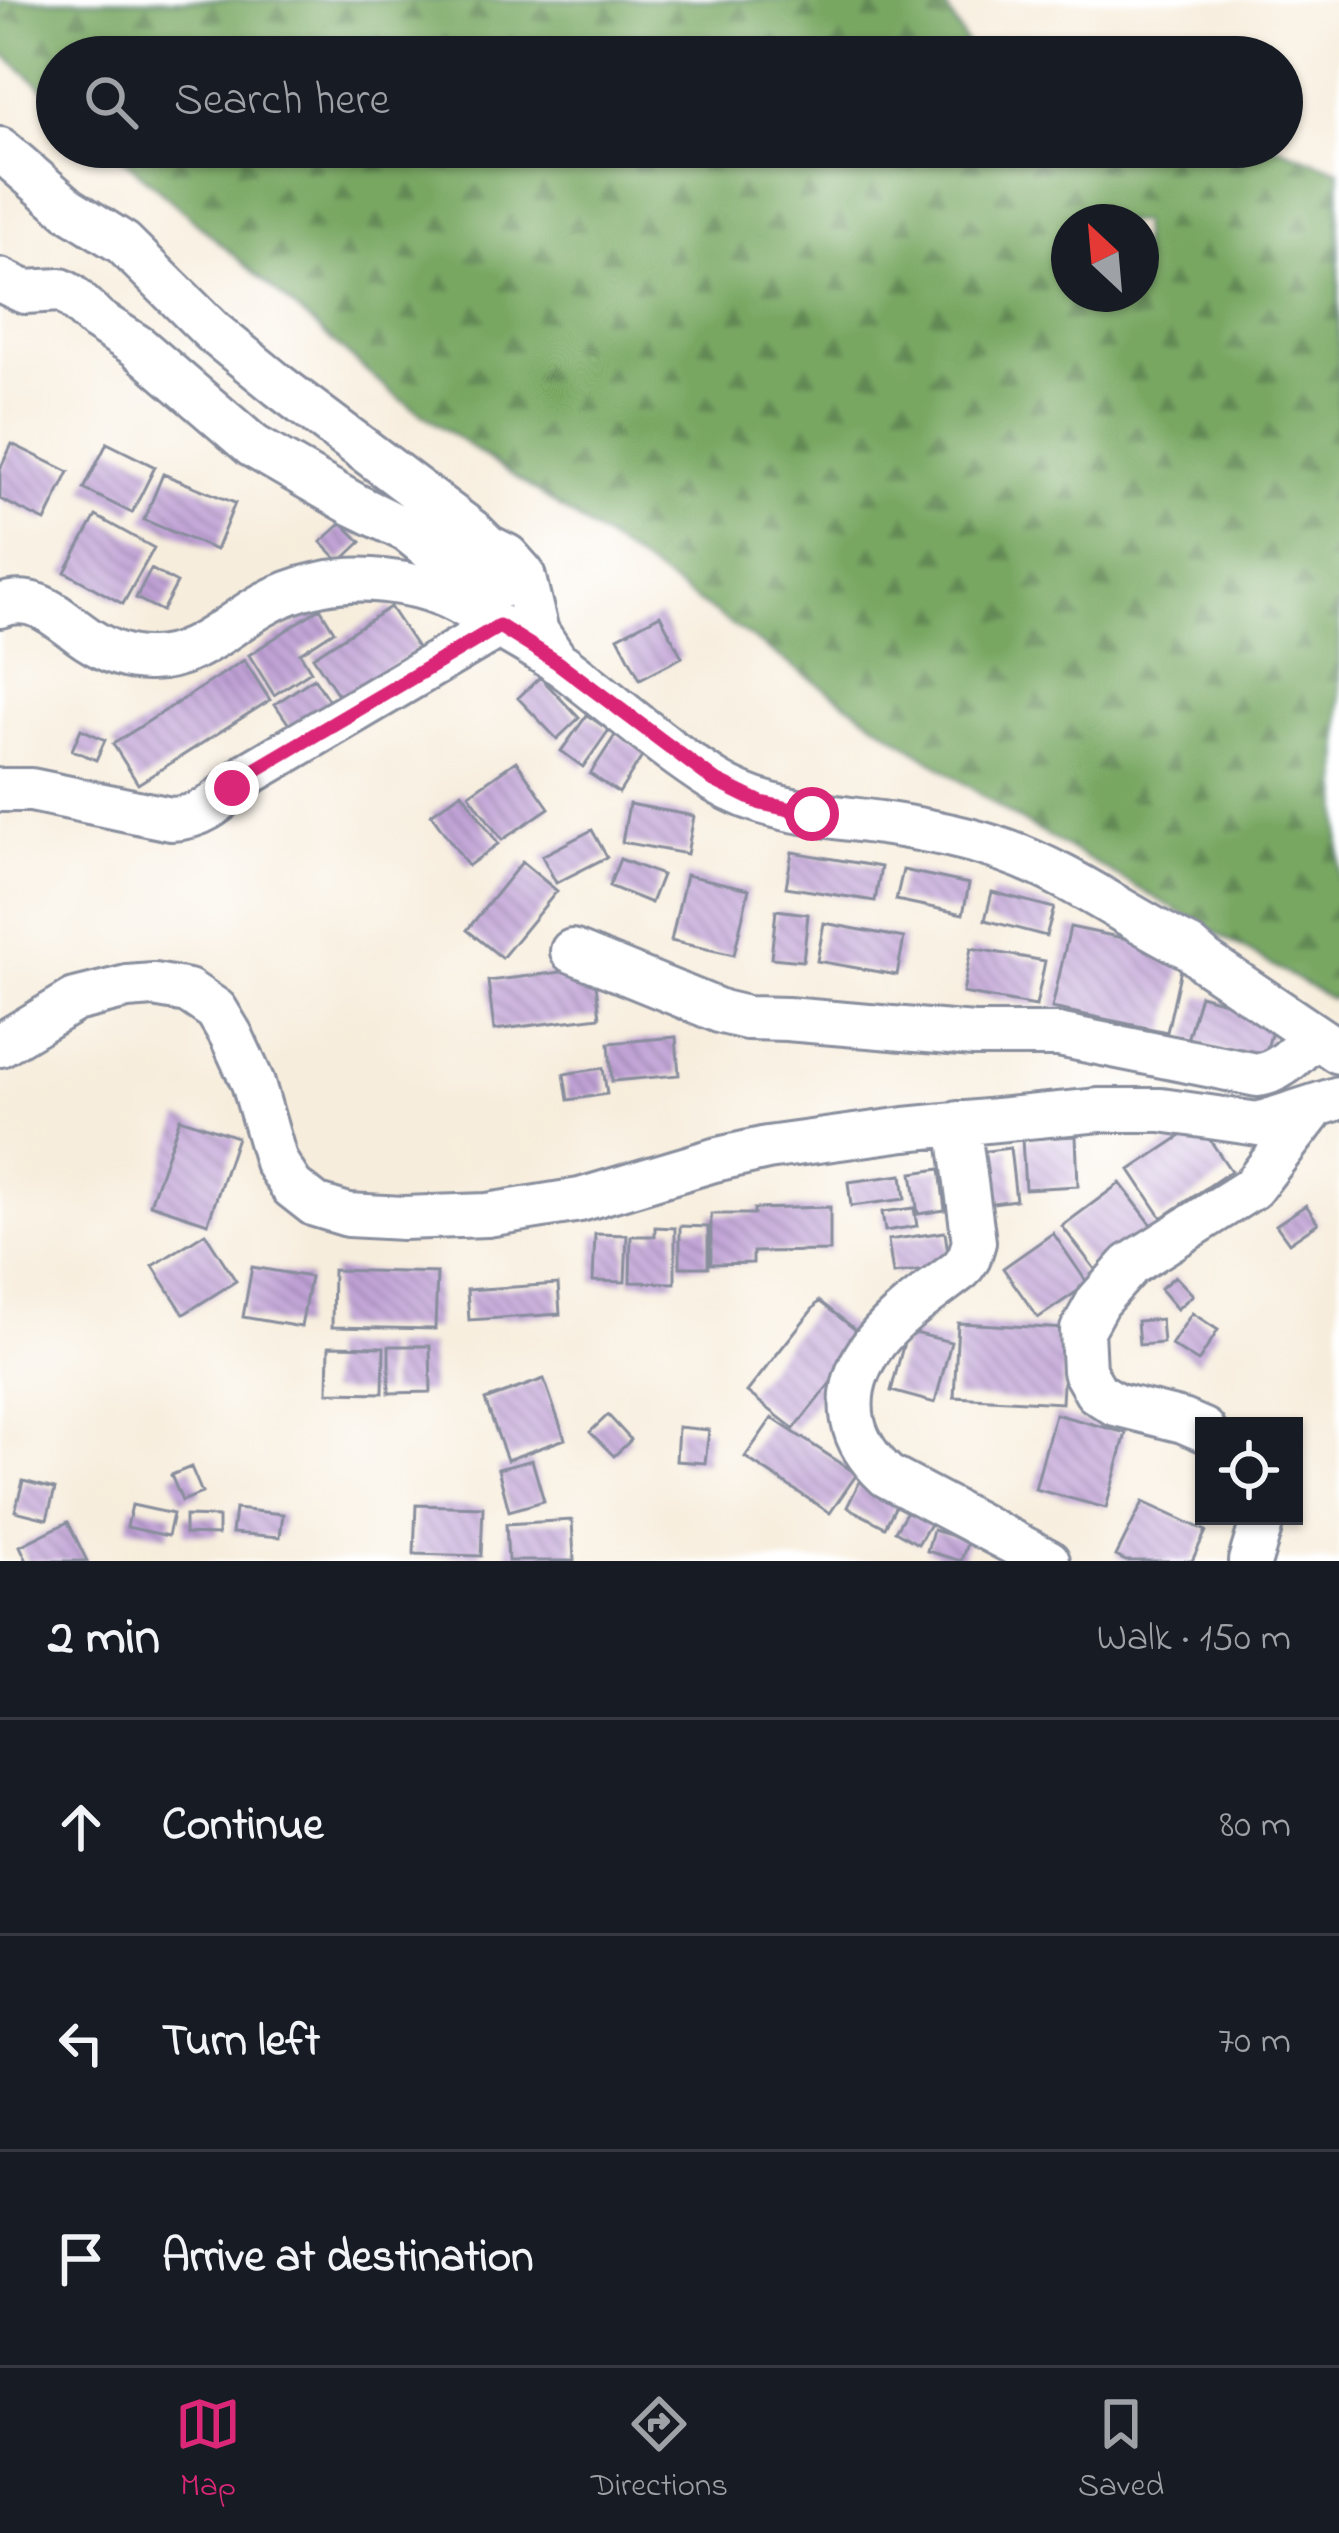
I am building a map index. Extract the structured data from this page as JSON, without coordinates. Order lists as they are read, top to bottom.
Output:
{
  "north": "top left",
  "page": {
    "search": "Search here",
    "heading": ["2 min", "Walk · 150 m"],
    "list": [
      ["Continue", "80 m"],
      ["Turn left", "70 m"],
      "Arrive at destination"
    ],
    "nav": ["Map", "Directions", "Saved"]
  }
}
